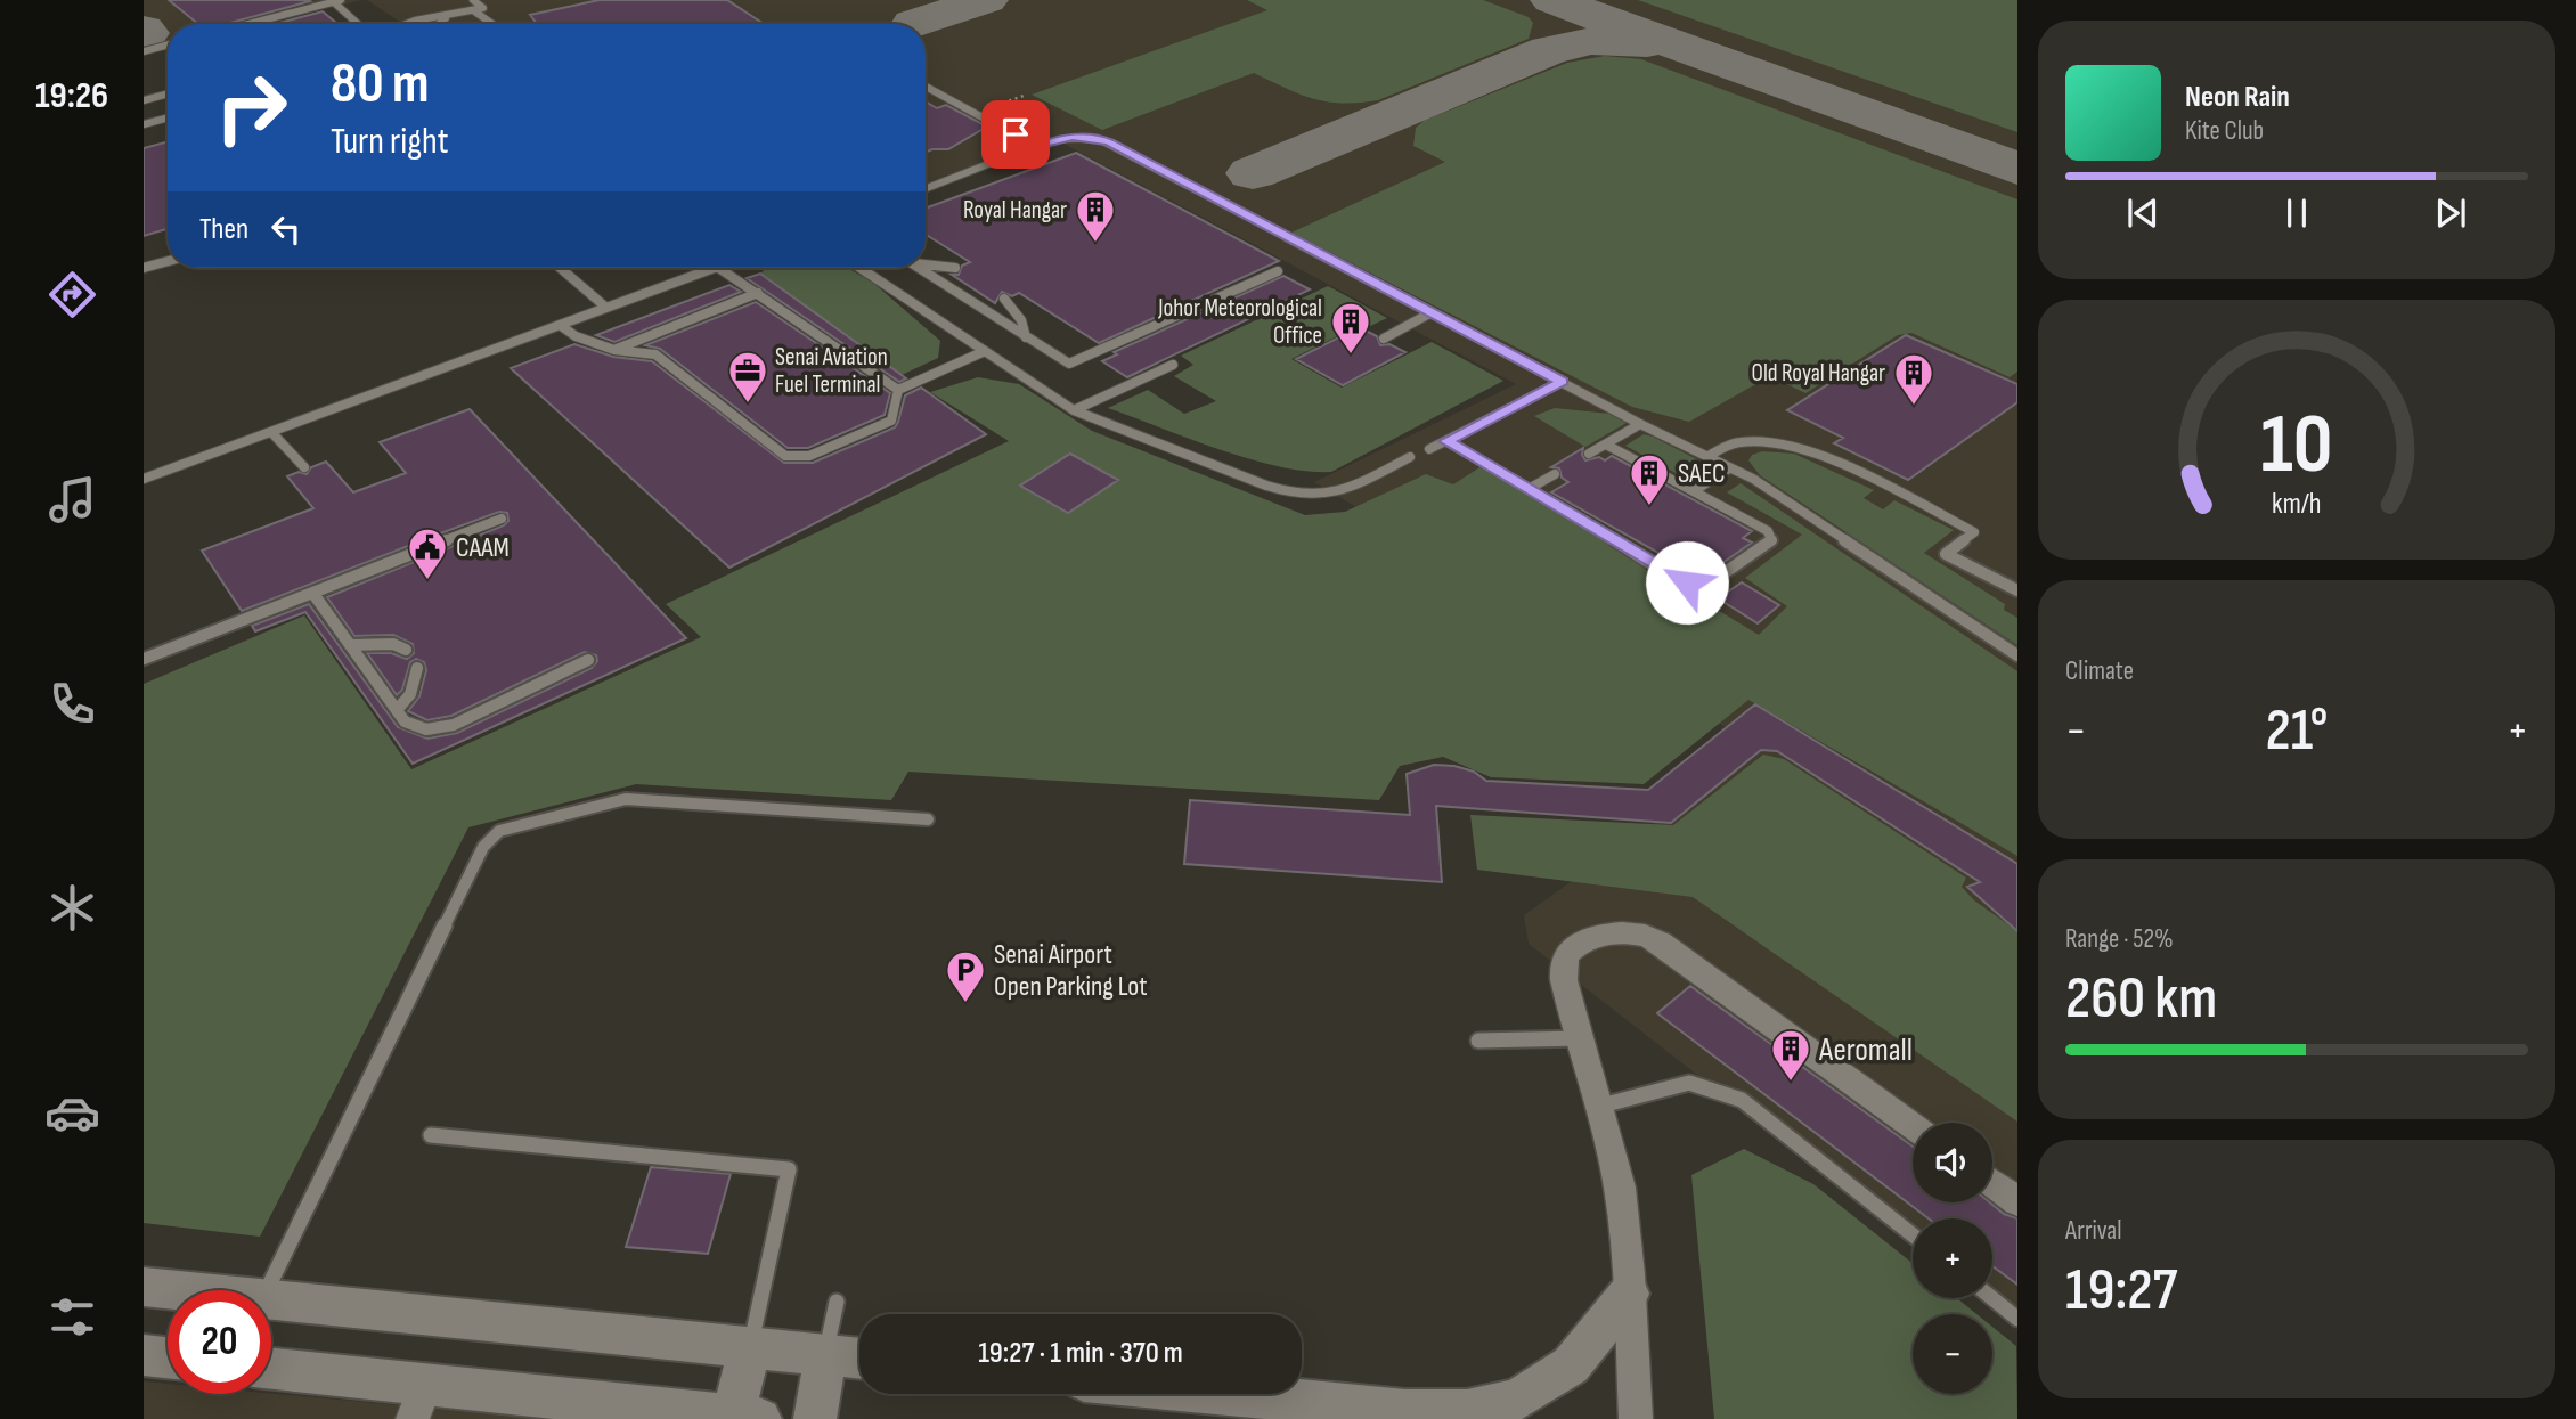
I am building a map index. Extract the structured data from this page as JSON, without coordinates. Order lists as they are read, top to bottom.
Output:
{
  "places": {
    "building": [
      "Royal Hangar",
      "Johor Meteorological Office",
      "Old Royal Hangar",
      "SAEC",
      "Aeromall"
    ],
    "office": ["Senai Aviation Fuel Terminal"],
    "public building": ["CAAM"],
    "parking": ["Senai Airport Open Parking Lot"]
  },
  "page": {
    "tabs": "19:26",
    "turn": ["80 m", "Turn right"],
    "song": ["Neon Rain", "Kite Club"],
    "then": "Then",
    "tile": [
      "Climate",
      ["Range · 52%", "260 km"],
      ["Arrival", "19:27"]
    ],
    "heat": ["−", "21°", "+"],
    "map_buttons": ["+", "−"],
    "limit": "20",
    "trip": "19:27 · 1 min · 370 m",
    "gauge": ["10", "km/h"]
  }
}
